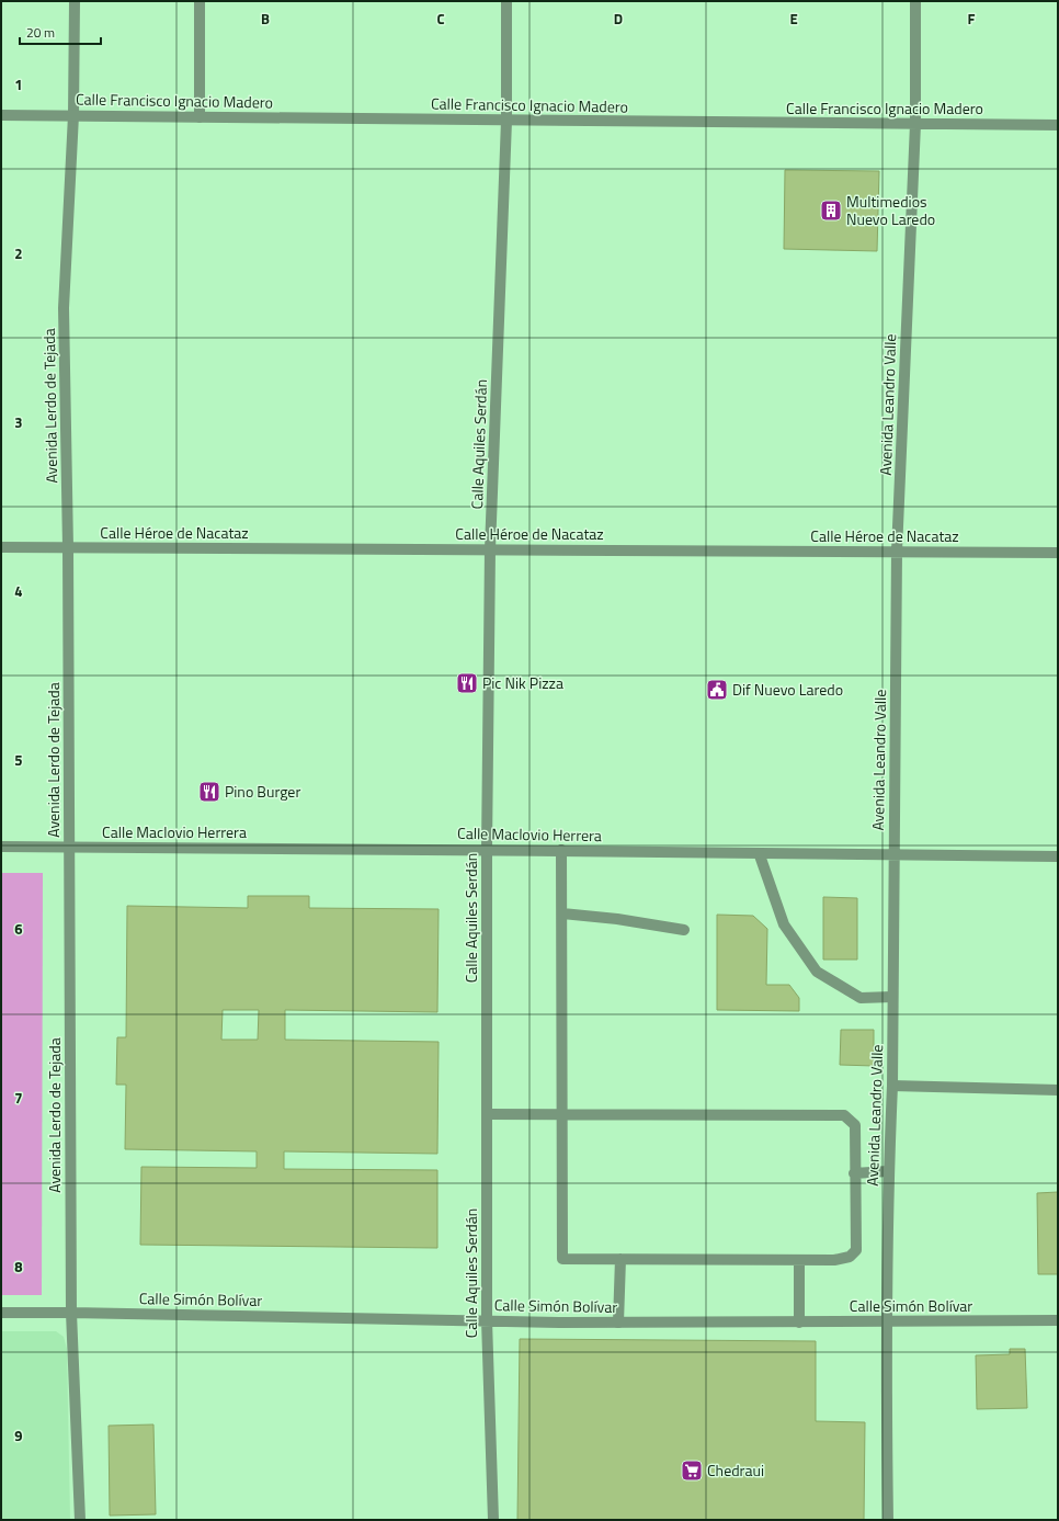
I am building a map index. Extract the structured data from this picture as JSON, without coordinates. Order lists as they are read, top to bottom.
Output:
{
  "streets": {
    "street": [
      "Calle Francisco Ignacio Madero",
      "Avenida Leandro Valle",
      "Avenida Lerdo de Tejada",
      "Calle Aquiles Serdán",
      "Calle Héroe de Nacataz",
      "Calle Maclovio Herrera",
      "Calle Simón Bolívar"
    ]
  },
  "crossings": [
    ["Calle Francisco Ignacio Madero", "Avenida Leandro Valle"],
    ["Calle Francisco Ignacio Madero", "Avenida Lerdo de Tejada"],
    ["Calle Francisco Ignacio Madero", "Calle Aquiles Serdán"],
    ["Avenida Leandro Valle", "Calle Héroe de Nacataz"],
    ["Avenida Leandro Valle", "Calle Maclovio Herrera"],
    ["Avenida Leandro Valle", "Calle Simón Bolívar"],
    ["Avenida Lerdo de Tejada", "Calle Héroe de Nacataz"],
    ["Avenida Lerdo de Tejada", "Calle Maclovio Herrera"],
    ["Avenida Lerdo de Tejada", "Calle Simón Bolívar"],
    ["Calle Aquiles Serdán", "Calle Héroe de Nacataz"],
    ["Calle Aquiles Serdán", "Calle Maclovio Herrera"],
    ["Calle Aquiles Serdán", "Calle Simón Bolívar"]
  ],
  "places": {
    "building": ["Multimedios Nuevo Laredo"],
    "restaurant": ["Pic Nik Pizza", "Pino Burger"],
    "public building": ["Dif Nuevo Laredo"],
    "supermarket": ["Chedraui"]
  },
  "scale_bar": "20 m",
  "grid": {
    "columns": [
      "B",
      "C",
      "D",
      "E",
      "F"
    ],
    "rows": [
      "1",
      "2",
      "3",
      "4",
      "5",
      "6",
      "7",
      "8",
      "9"
    ]
  }
}
